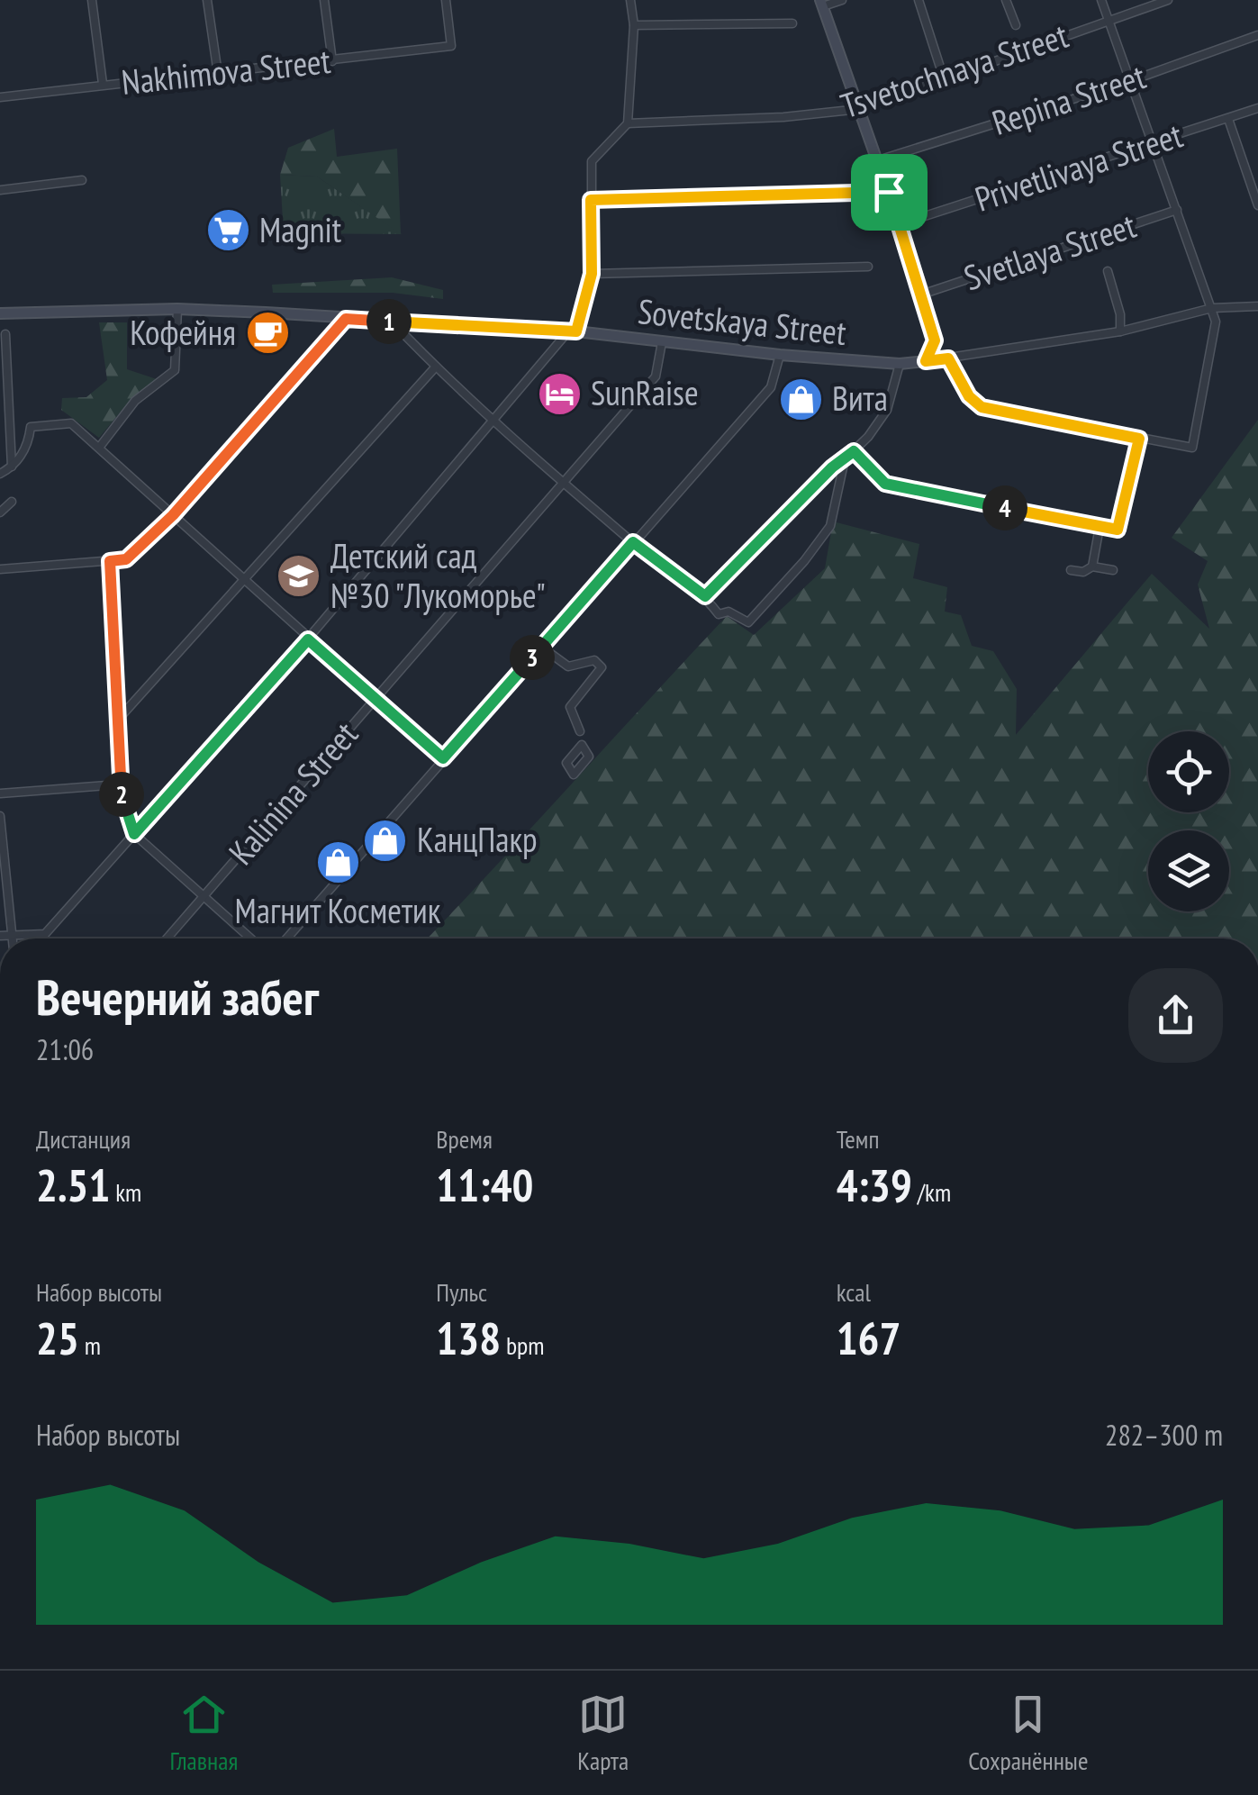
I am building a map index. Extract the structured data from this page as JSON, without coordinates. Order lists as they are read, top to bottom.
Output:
{
  "streets": {
    "street": [
      "Tsvetochnaya Street",
      "Nakhimova Street",
      "Repina Street",
      "Privetlivaya Street",
      "Svetlaya Street",
      "Sovetskaya Street",
      "Kalinina Street"
    ]
  },
  "crossings": [
    ["Sovetskaya Street", "Kalinina Street"]
  ],
  "places": {
    "supermarket": ["Magnit"],
    "cafe": ["Кофейня"],
    "hotel": ["SunRaise"],
    "shop": ["Вита", "КанцПакр", "Магнит Косметик"],
    "school or university": ["Детский сад №30 \"Лукоморье\""]
  },
  "page": {
    "pins": [
      "1",
      "4",
      "3",
      "2"
    ],
    "heading": ["Вечерний забег", "21:06"],
    "stats": [
      ["Дистанция", "2.51 km"],
      ["Время", "11:40"],
      ["Темп", "4:39 /km"],
      ["Набор высоты", "25 m"],
      ["Пульс", "138 bpm"],
      ["kcal", "167"]
    ],
    "chart": ["Набор высоты", "282–300 m"],
    "tabs": ["Главная", "Карта", "Сохранённые"]
  }
}
